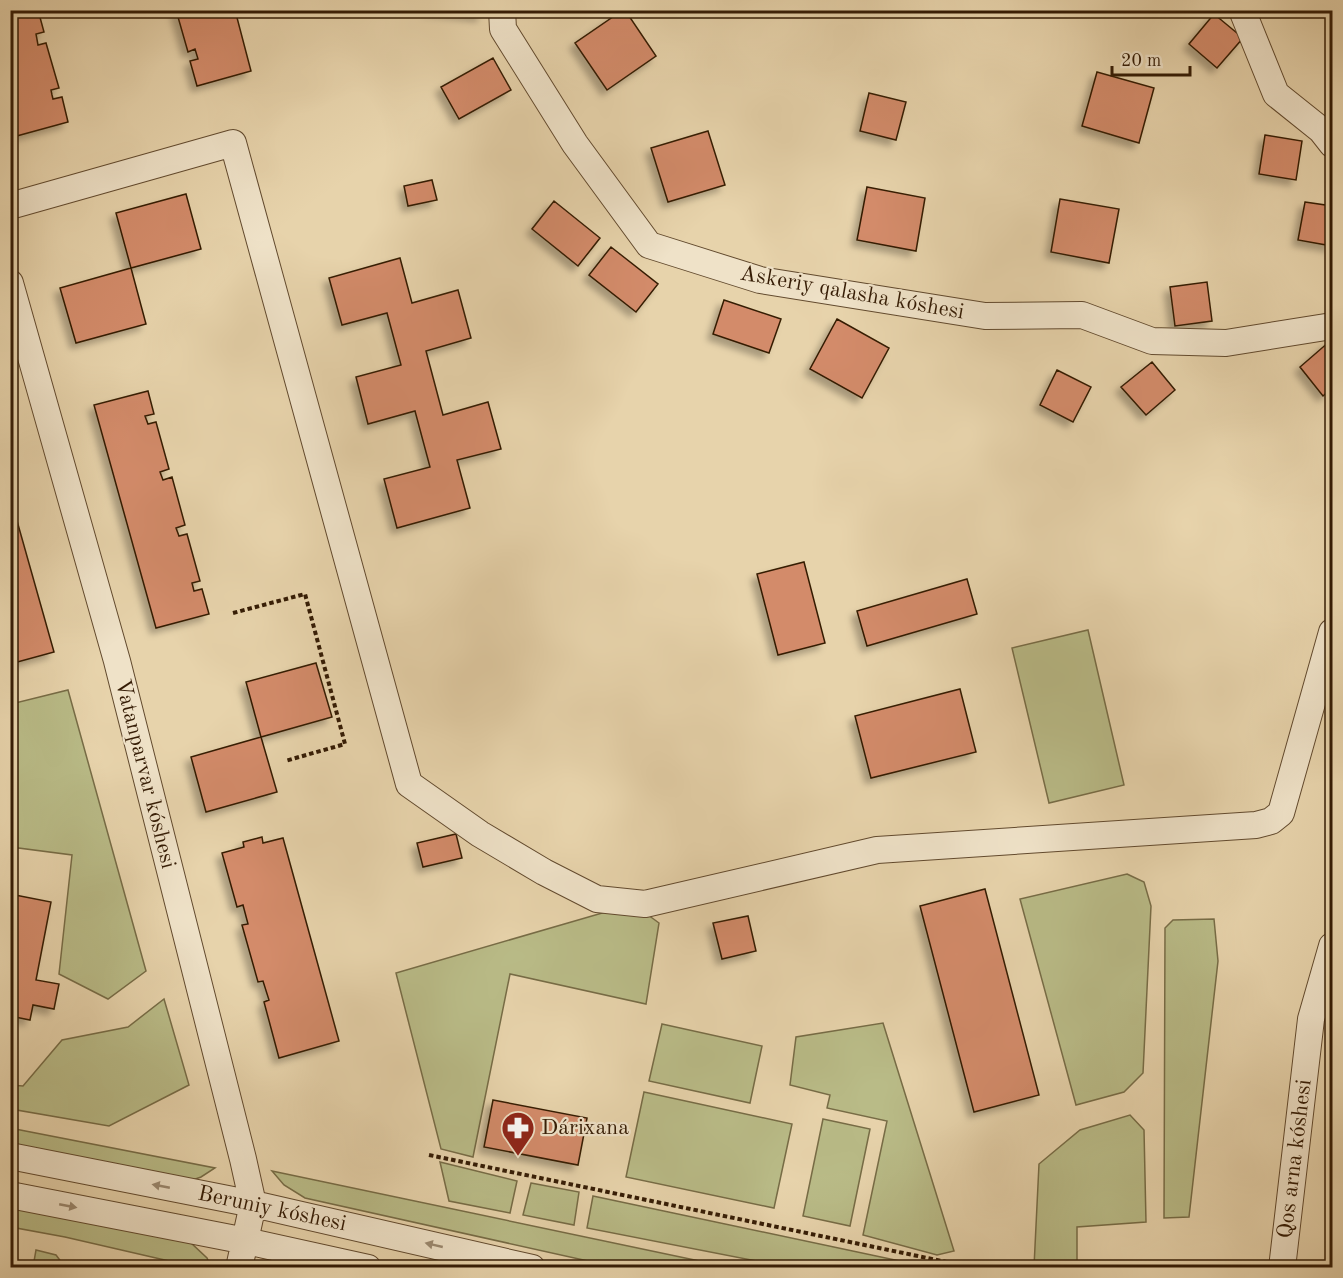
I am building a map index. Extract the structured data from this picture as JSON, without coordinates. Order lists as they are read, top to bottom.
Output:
{
  "streets": {
    "street": [
      "Askeriy qalasha kóshesi",
      "Vatanparvar kóshesi",
      "Qos arna kóshesi",
      "Beruniy kóshesi"
    ]
  },
  "crossings": [
    ["Vatanparvar kóshesi", "Beruniy kóshesi"]
  ],
  "places": {
    "pharmacy": ["Dárixana"]
  },
  "scale_bar": "20 m"
}
